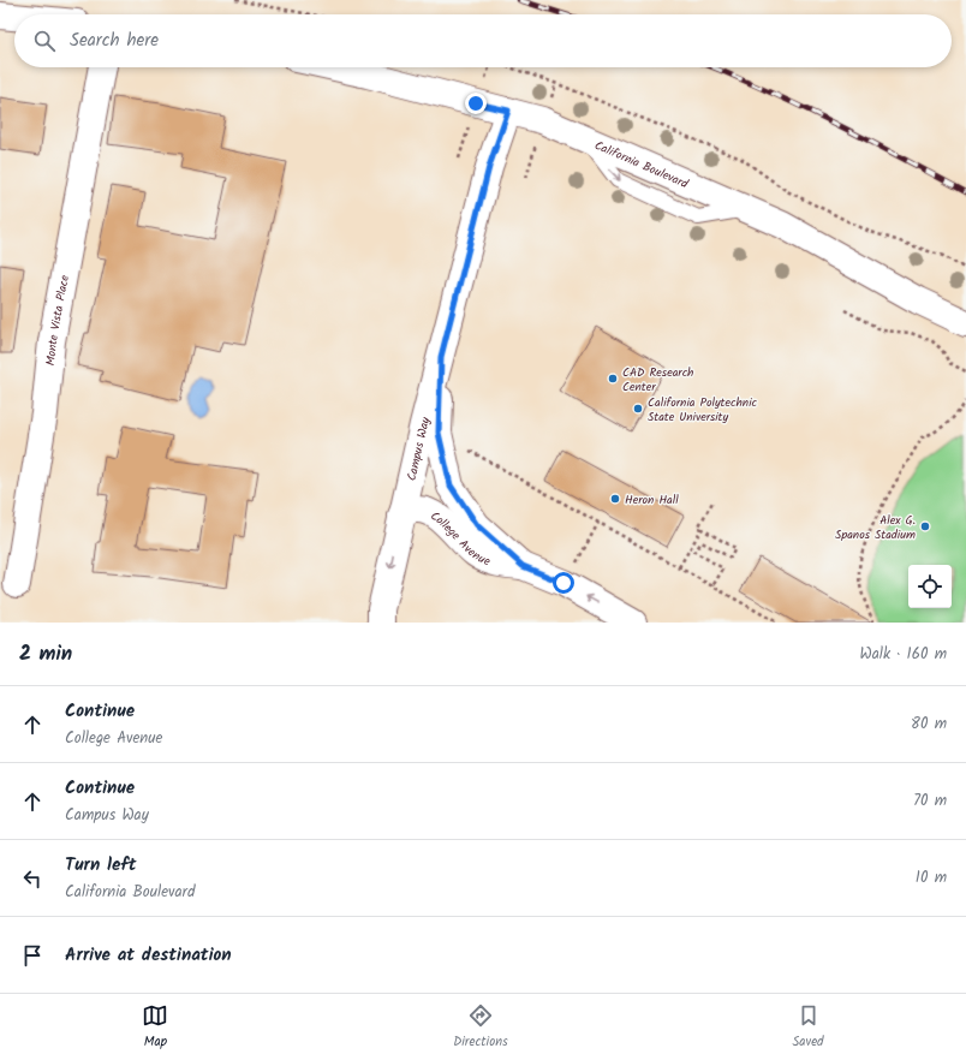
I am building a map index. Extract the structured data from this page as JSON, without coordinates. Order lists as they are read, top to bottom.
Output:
{
  "streets": {
    "street": [
      "California Boulevard",
      "Monte Vista Place",
      "Campus Way",
      "College Avenue"
    ]
  },
  "crossings": [
    ["California Boulevard", "Campus Way"],
    ["Campus Way", "College Avenue"]
  ],
  "places": [
    "CAD Research Center",
    "California Polytechnic State University",
    "Heron Hall",
    "Alex G. Spanos Stadium"
  ],
  "page": {
    "search": "Search here",
    "heading": ["2 min", "Walk · 160 m"],
    "list": [
      ["Continue", "College Avenue", "80 m"],
      ["Continue", "Campus Way", "70 m"],
      ["Turn left", "California Boulevard", "10 m"],
      "Arrive at destination"
    ],
    "nav": ["Map", "Directions", "Saved"]
  }
}
